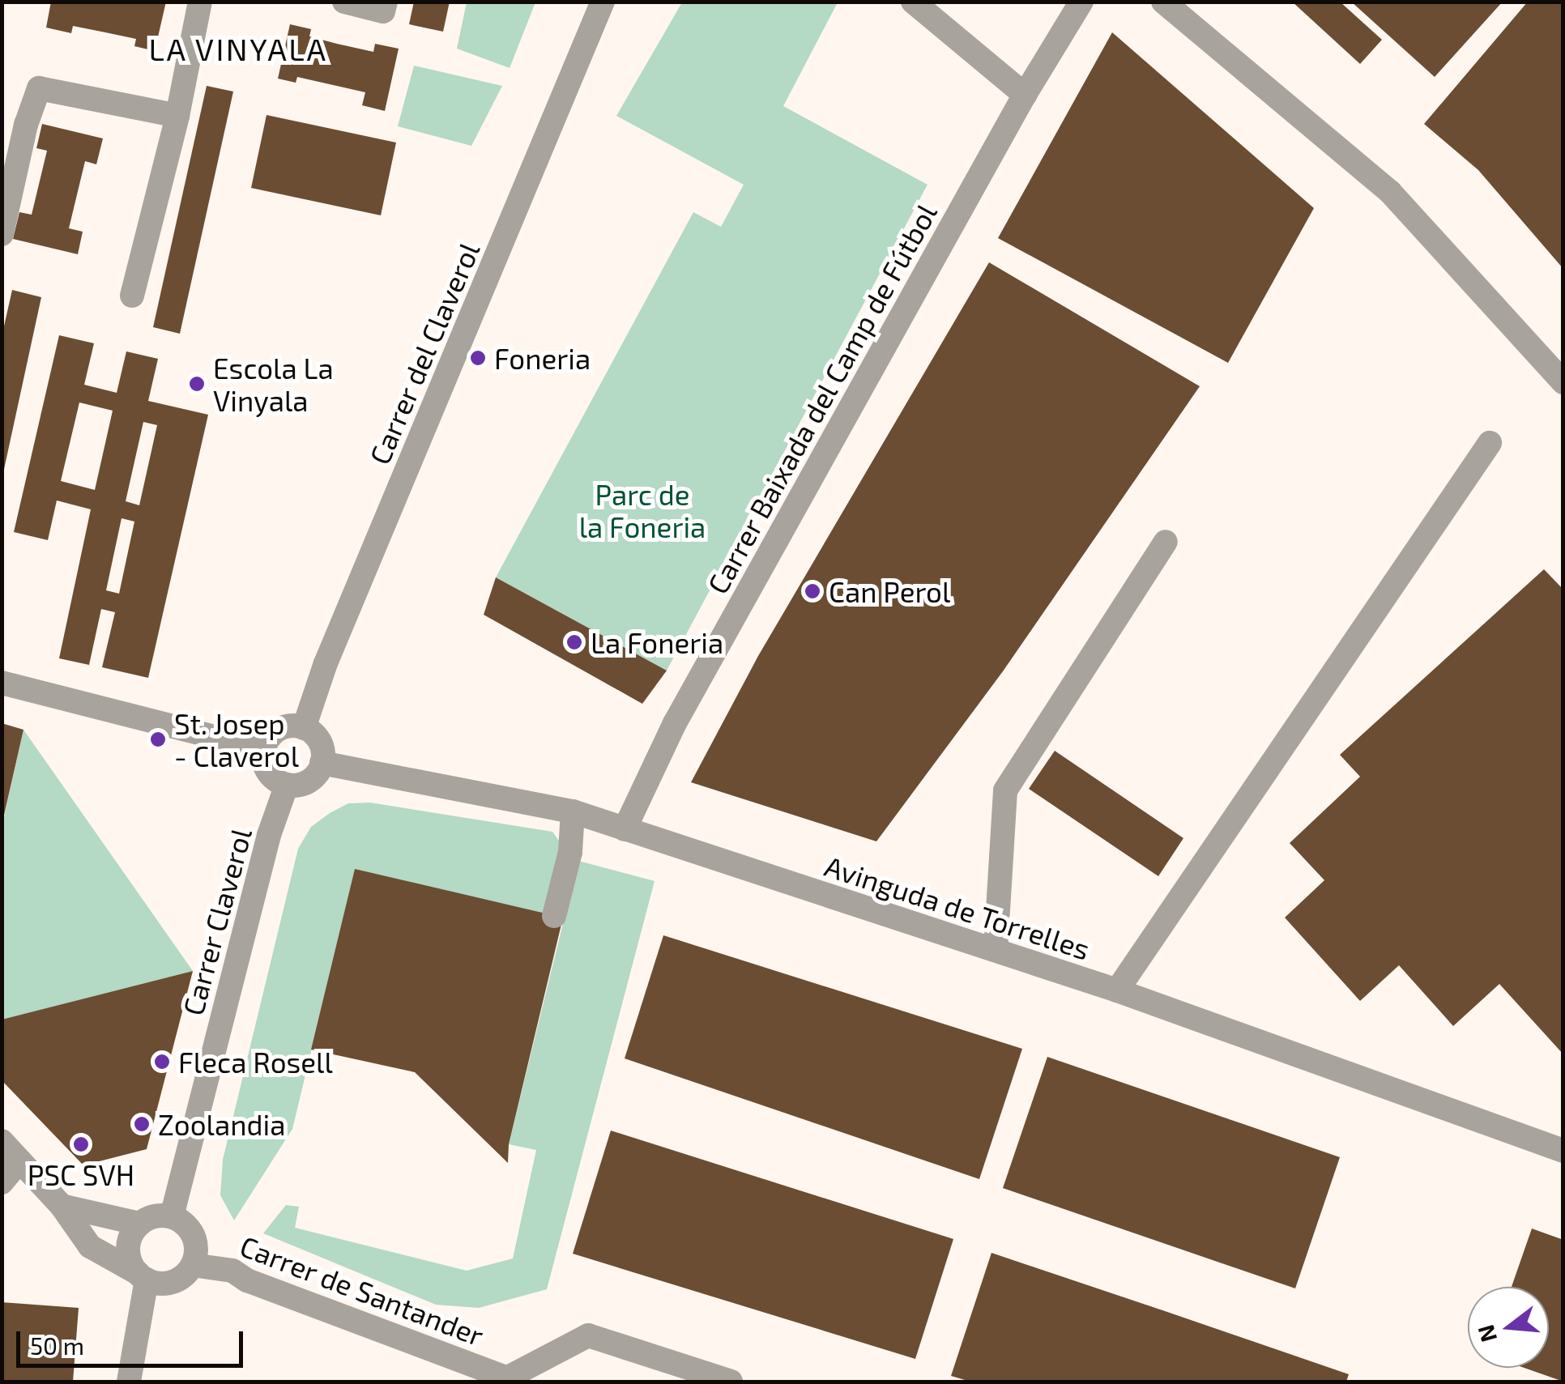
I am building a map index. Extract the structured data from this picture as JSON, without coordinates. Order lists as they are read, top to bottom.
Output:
{
  "streets": {
    "street": [
      "Carrer del Claverol",
      "Carrer Baixada del Camp de Fútbol",
      "Avinguda de Torrelles",
      "Carrer Claverol",
      "Carrer de Santander"
    ]
  },
  "crossings": [
    ["Carrer del Claverol", "Avinguda de Torrelles"],
    ["Carrer del Claverol", "Carrer Claverol"],
    ["Carrer Baixada del Camp de Fútbol", "Avinguda de Torrelles"],
    ["Avinguda de Torrelles", "Carrer Claverol"],
    ["Carrer Claverol", "Carrer de Santander"]
  ],
  "districts": ["LA VINYALA"],
  "parks": ["Parc de la Foneria"],
  "places": [
    "Foneria",
    "Escola La Vinyala",
    "Can Perol",
    "La Foneria",
    "St. Josep - Claverol",
    "Fleca Rosell",
    "Zoolandia",
    "PSC SVH"
  ],
  "scale_bar": "50 m",
  "north": "left"
}
